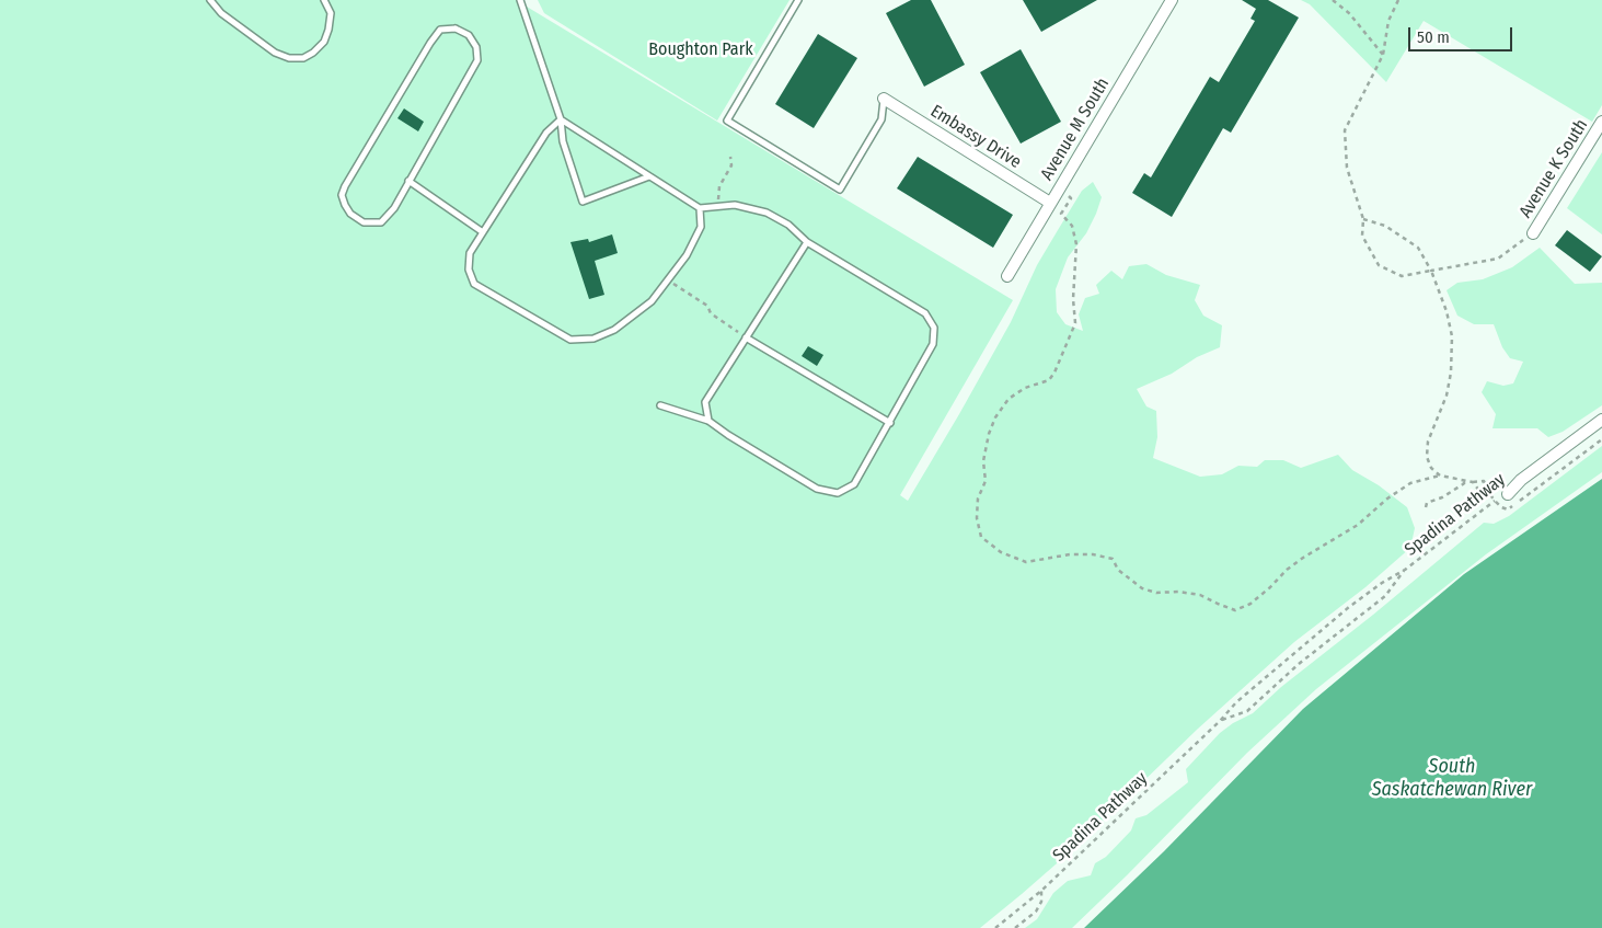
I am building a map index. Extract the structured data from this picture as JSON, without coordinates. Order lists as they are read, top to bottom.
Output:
{
  "streets": {
    "street": ["Avenue M South", "Embassy Drive", "Avenue K South"],
    "path": ["Spadina Pathway"]
  },
  "crossings": [
    ["Avenue M South", "Embassy Drive"]
  ],
  "water": ["South Saskatchewan River"],
  "parks": ["Boughton Park"],
  "scale_bar": "50 m"
}
